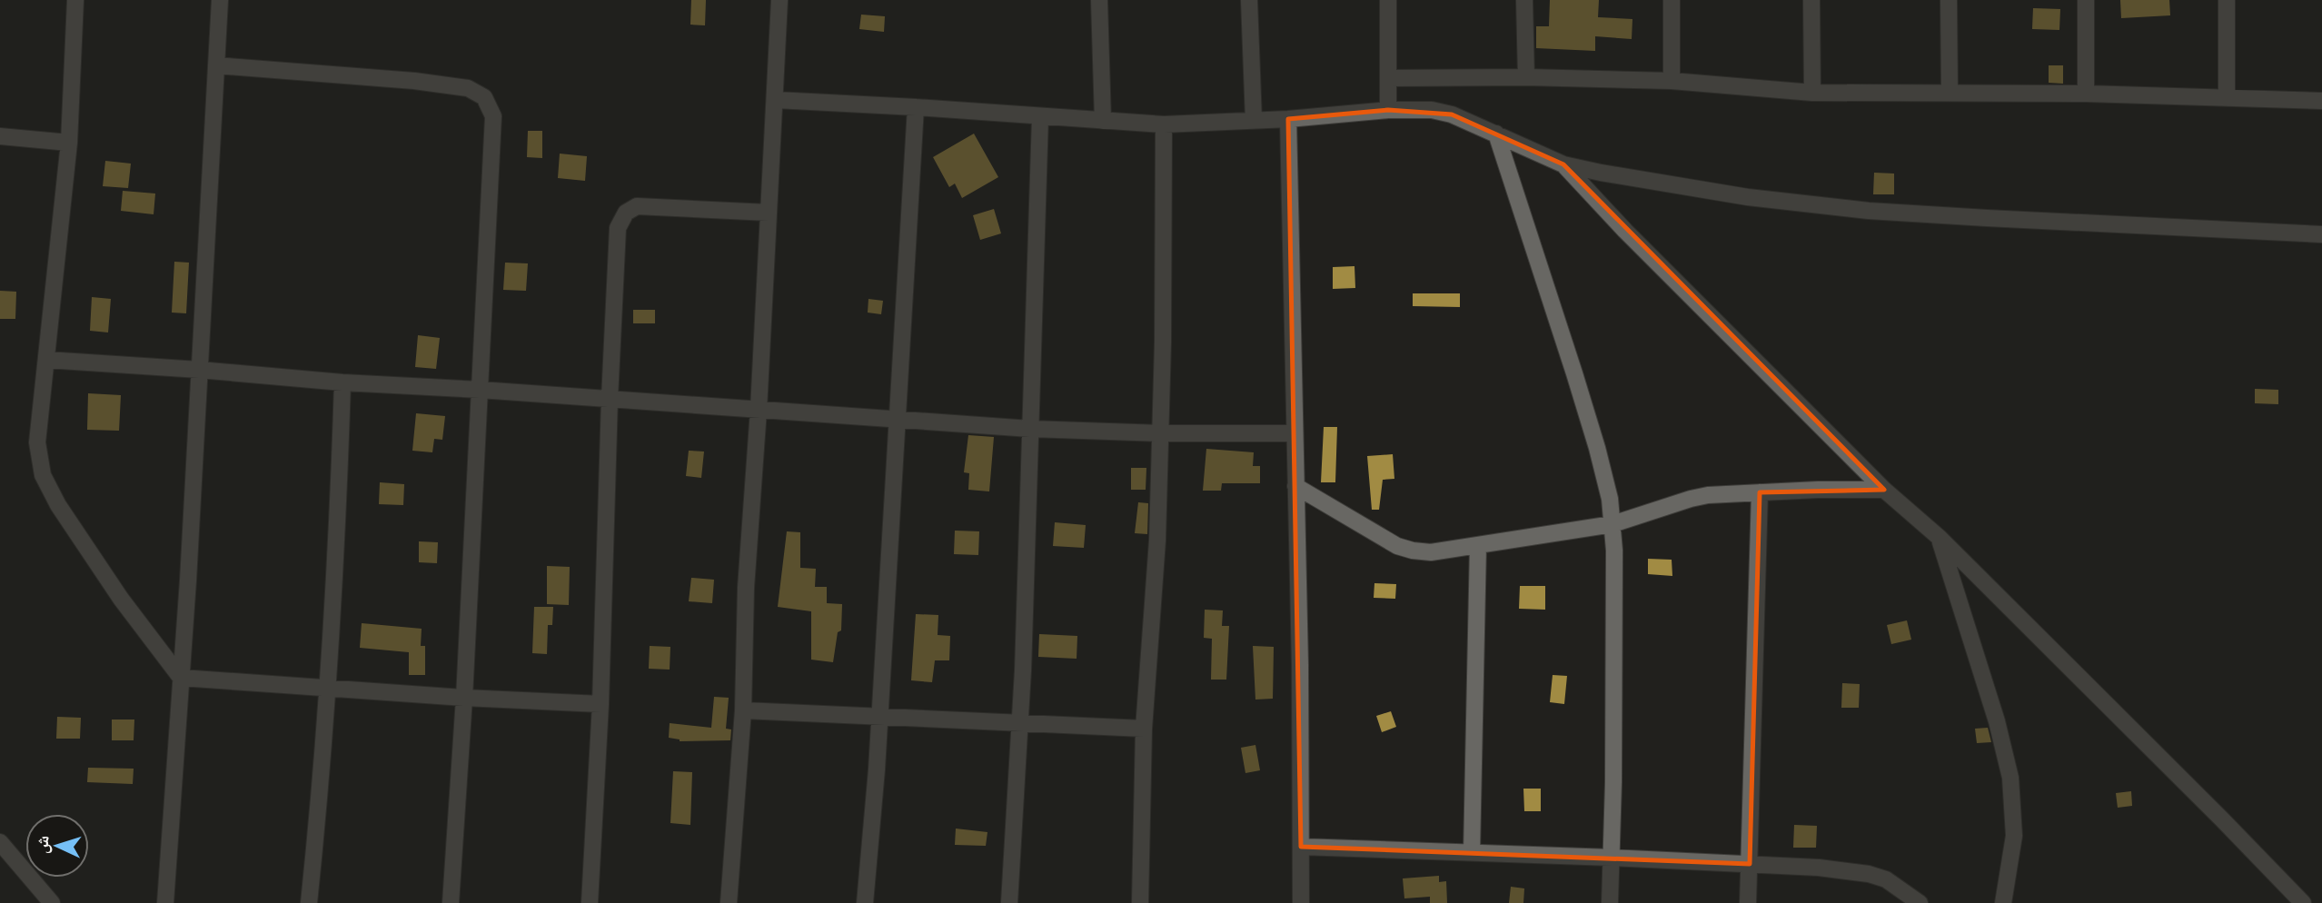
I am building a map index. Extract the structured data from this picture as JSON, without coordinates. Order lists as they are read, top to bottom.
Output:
{
  "north": "left"
}
